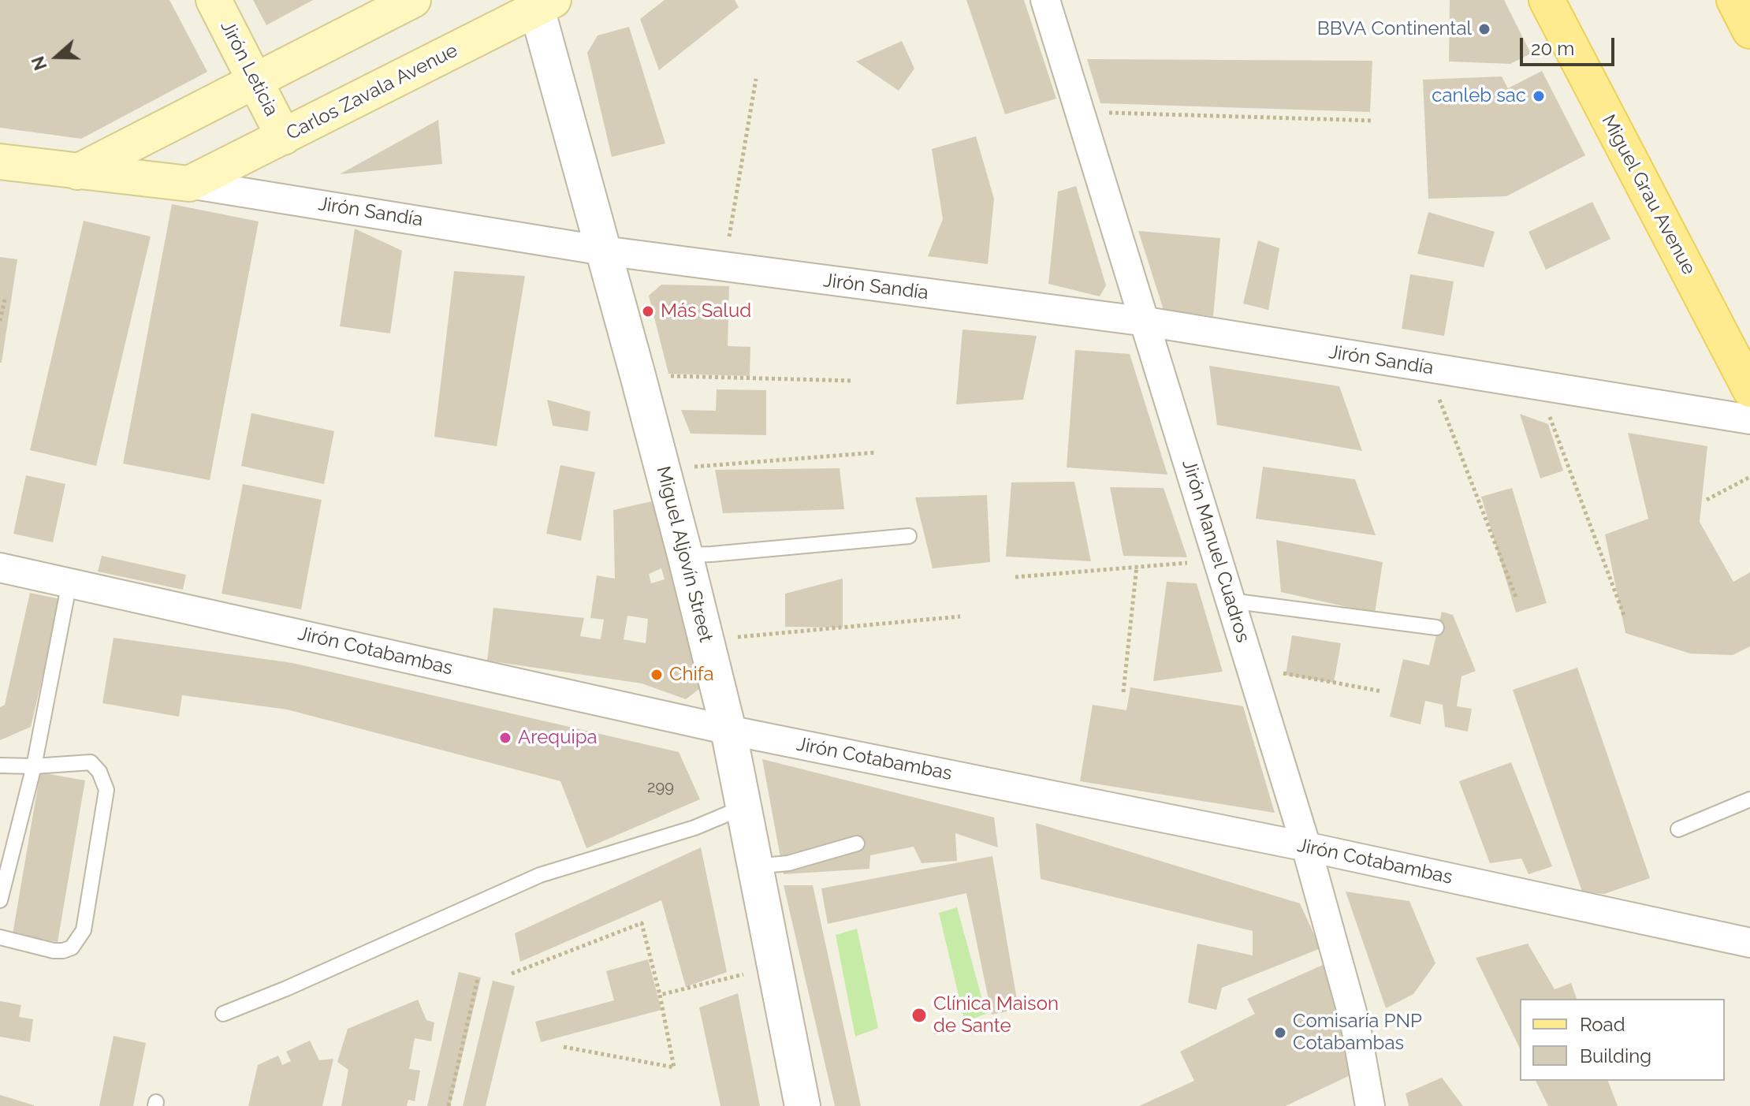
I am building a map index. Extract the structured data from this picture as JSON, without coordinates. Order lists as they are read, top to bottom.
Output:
{
  "streets": {
    "main road": [
      "Jirón Leticia",
      "Carlos Zavala Avenue",
      "Miguel Grau Avenue",
      "Jirón Sandía"
    ],
    "street": ["Jirón Manuel Cuadros", "Miguel Aljovín Street", "Jirón Cotabambas"]
  },
  "crossings": [
    ["Jirón Leticia", "Carlos Zavala Avenue"],
    ["Carlos Zavala Avenue", "Jirón Sandía"],
    ["Carlos Zavala Avenue", "Miguel Aljovín Street"],
    ["Jirón Sandía", "Jirón Manuel Cuadros"],
    ["Jirón Sandía", "Miguel Aljovín Street"],
    ["Jirón Manuel Cuadros", "Jirón Cotabambas"],
    ["Miguel Aljovín Street", "Jirón Cotabambas"]
  ],
  "places": [
    "BBVA Continental",
    "canleb sac",
    "Más Salud",
    "Chifa",
    "Arequipa",
    "Clínica Maison de Sante",
    "Comisaría PNP Cotabambas"
  ],
  "house_numbers": ["299"],
  "legend": ["Road", "Building"],
  "scale_bar": "20 m",
  "north": "left"
}
